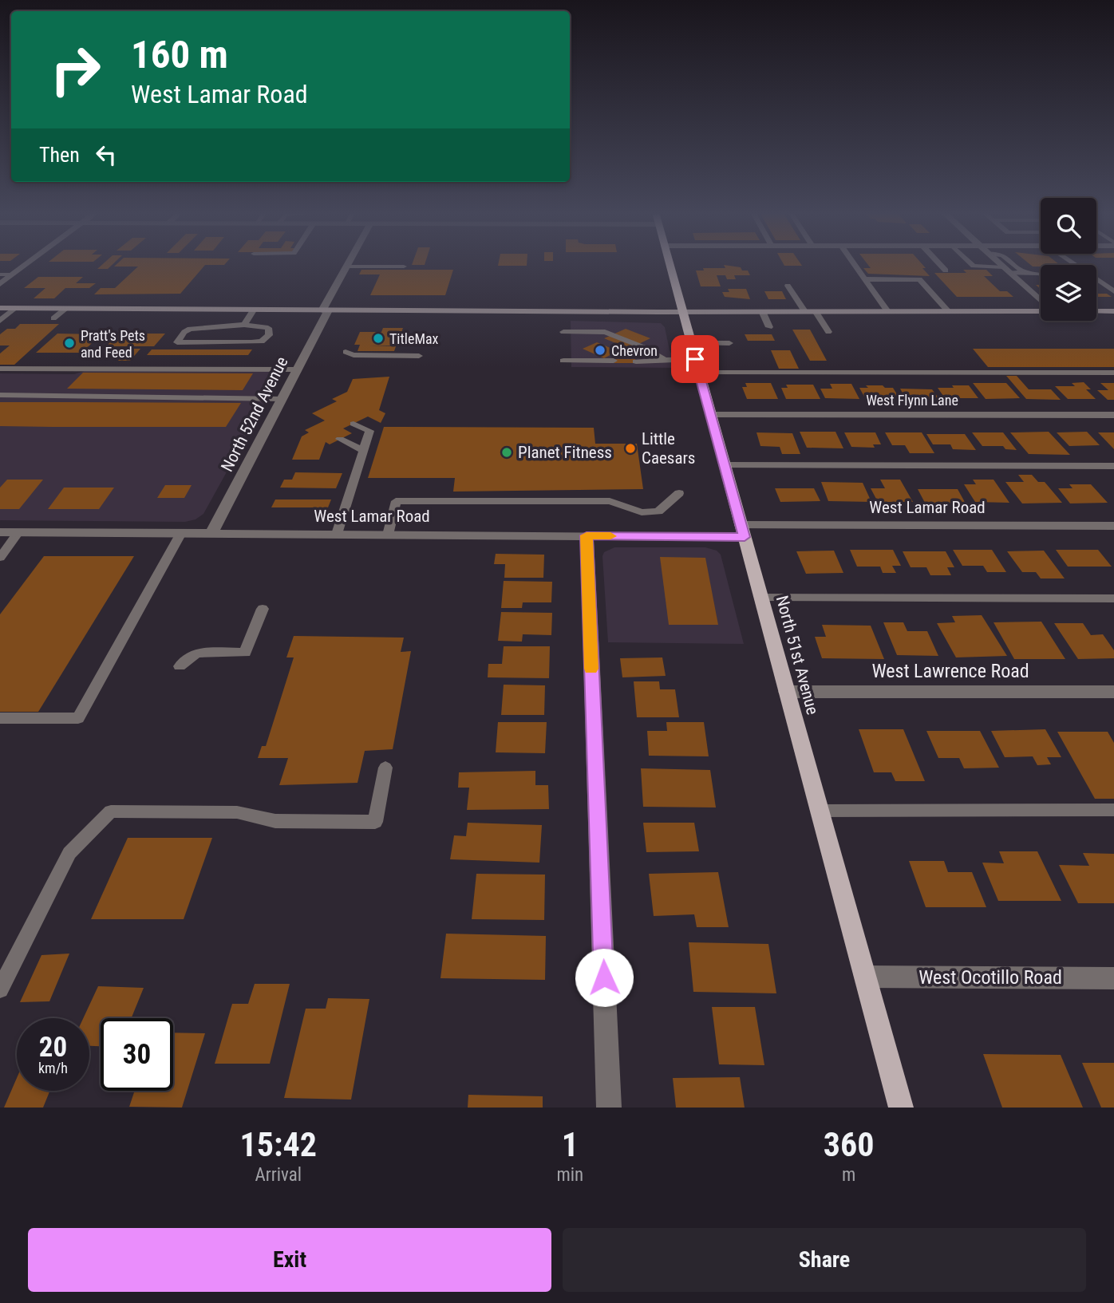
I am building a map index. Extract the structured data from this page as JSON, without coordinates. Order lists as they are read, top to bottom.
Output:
{
  "streets": {
    "main road": ["North 51st Avenue"],
    "street": [
      "West Flynn Lane",
      "North 52nd Avenue",
      "West Lamar Road",
      "West Lawrence Road",
      "West Ocotillo Road"
    ]
  },
  "crossings": [
    ["West Flynn Lane", "North 51st Avenue"],
    ["North 52nd Avenue", "West Lamar Road"],
    ["West Lamar Road", "North 51st Avenue"],
    ["North 51st Avenue", "West Lawrence Road"],
    ["North 51st Avenue", "West Ocotillo Road"]
  ],
  "places": [
    "TitleMax",
    "Pratt's Pets and Feed",
    "Chevron",
    "Little Caesars",
    "Planet Fitness"
  ],
  "page": {
    "turn": ["160 m", "West Lamar Road"],
    "then": "Then",
    "speed": "20 km/h",
    "limit": "30",
    "eta": [
      "15:42",
      "Arrival",
      "1",
      "min",
      "360",
      "m"
    ],
    "buttons": ["Exit", "Share"]
  }
}
